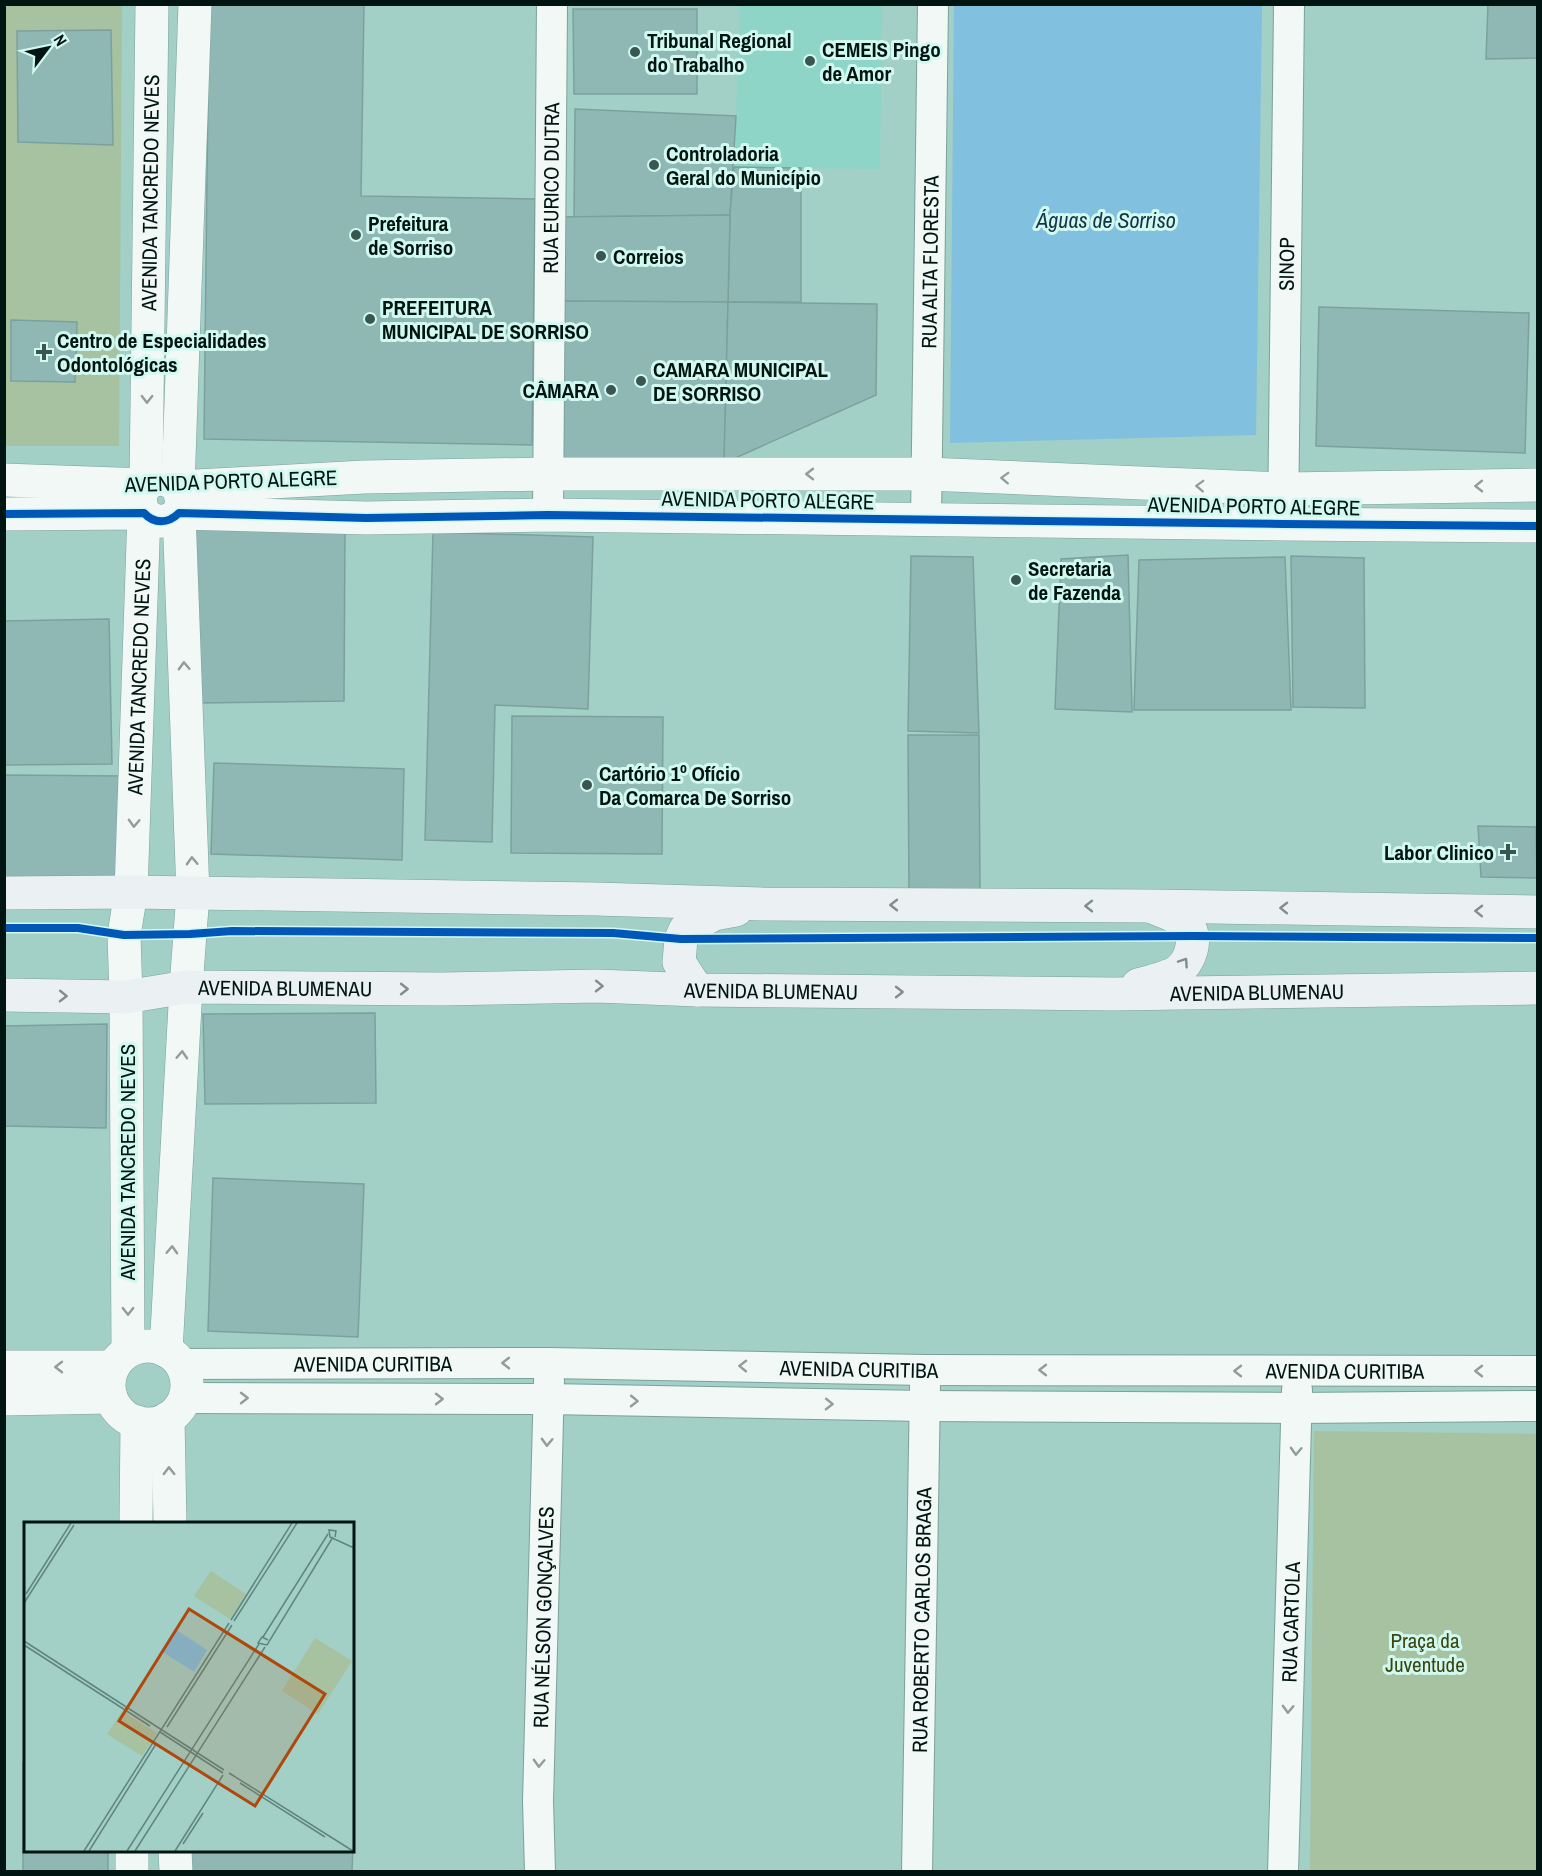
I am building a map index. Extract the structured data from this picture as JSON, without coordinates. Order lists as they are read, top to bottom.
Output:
{
  "streets": {
    "main road": ["AVENIDA BLUMENAU"],
    "street": [
      "RUA EURICO DUTRA",
      "AVENIDA TANCREDO NEVES",
      "RUA ALTA FLORESTA",
      "SINOP",
      "AVENIDA PORTO ALEGRE",
      "AVENIDA CURITIBA",
      "RUA NÉLSON GONÇALVES",
      "RUA ROBERTO CARLOS BRAGA",
      "RUA CARTOLA"
    ]
  },
  "crossings": [
    ["RUA EURICO DUTRA", "AVENIDA PORTO ALEGRE"],
    ["AVENIDA TANCREDO NEVES", "AVENIDA PORTO ALEGRE"],
    ["AVENIDA TANCREDO NEVES", "AVENIDA BLUMENAU"],
    ["AVENIDA TANCREDO NEVES", "AVENIDA CURITIBA"],
    ["RUA ALTA FLORESTA", "AVENIDA PORTO ALEGRE"],
    ["SINOP", "AVENIDA PORTO ALEGRE"],
    ["AVENIDA CURITIBA", "RUA NÉLSON GONÇALVES"],
    ["AVENIDA CURITIBA", "RUA ROBERTO CARLOS BRAGA"],
    ["AVENIDA CURITIBA", "RUA CARTOLA"]
  ],
  "one_way": ["RUA NÉLSON GONÇALVES", "RUA CARTOLA"],
  "water": ["Águas de Sorriso"],
  "parks": ["Praça da Juventude"],
  "places": {
    "other": [
      "Tribunal Regional do Trabalho",
      "CEMEIS Pingo de Amor",
      "Controladoria Geral do Município",
      "Prefeitura de Sorriso",
      "Correios",
      "PREFEITURA MUNICIPAL DE SORRISO",
      "CAMARA MUNICIPAL DE SORRISO",
      "CÂMARA",
      "Secretaria de Fazenda",
      "Cartório 1º Ofício Da Comarca De Sorriso"
    ],
    "health": ["Centro de Especialidades Odontológicas", "Labor Clinico"]
  },
  "north": "top right"
}
